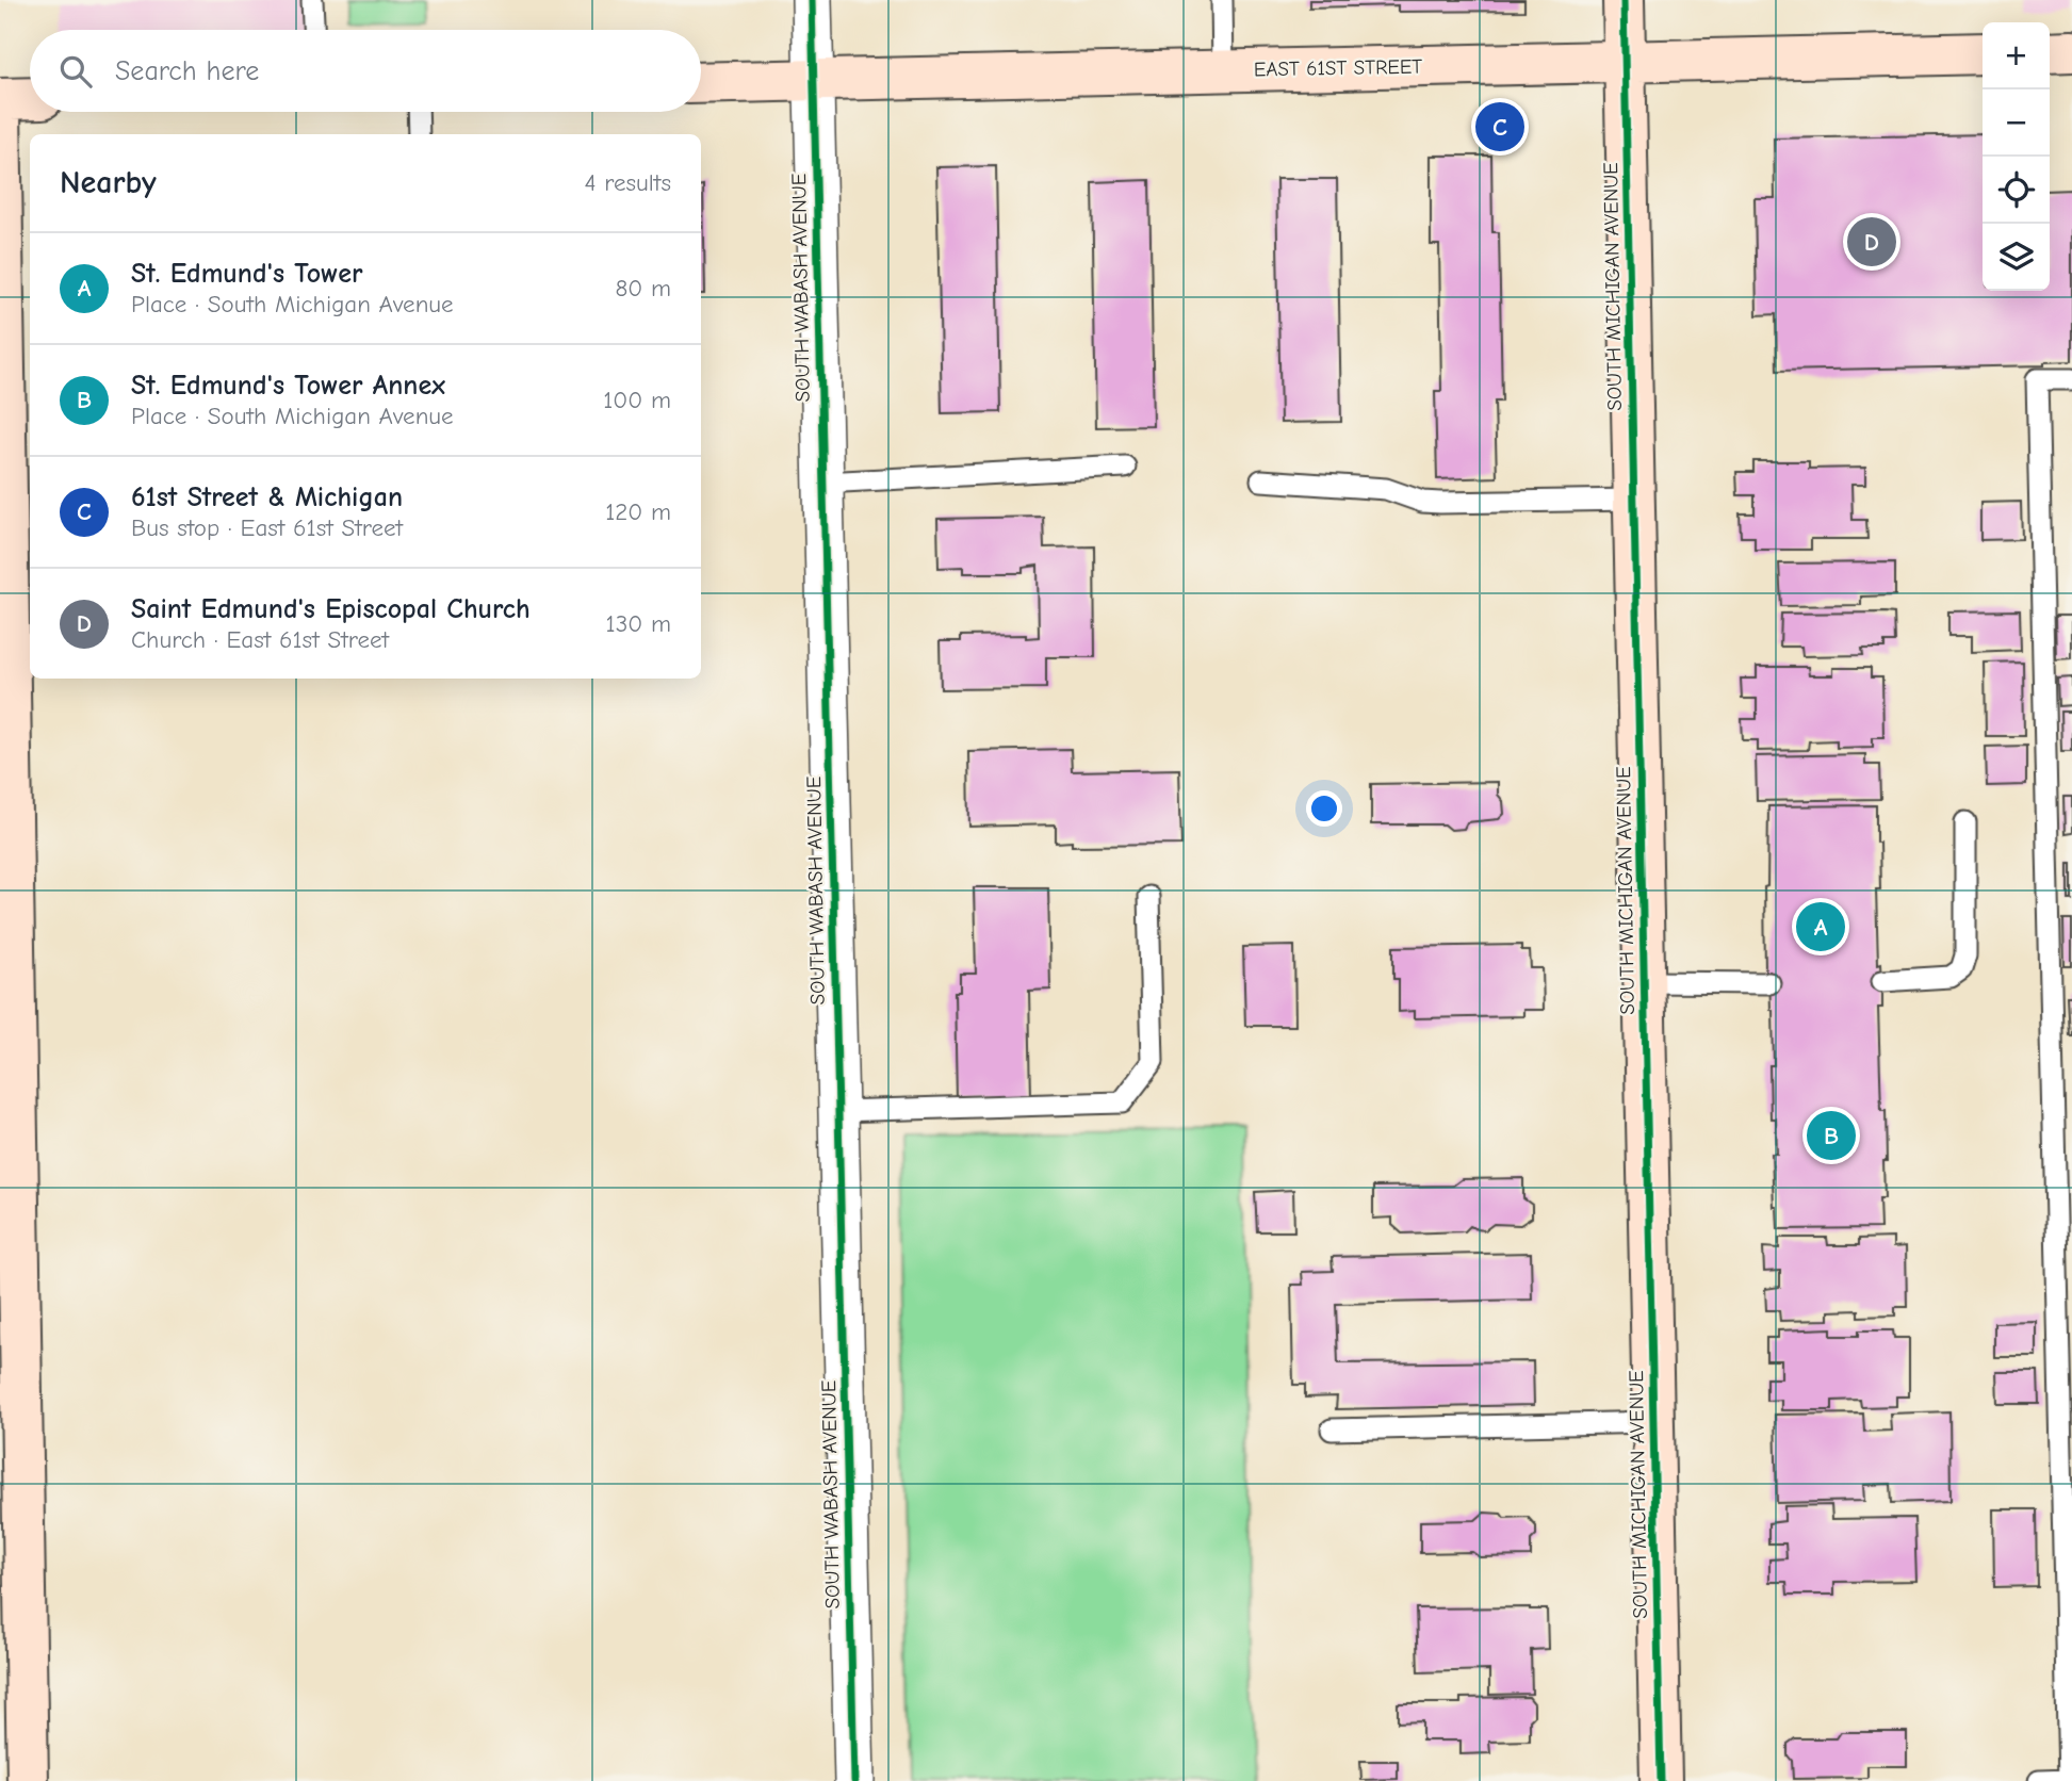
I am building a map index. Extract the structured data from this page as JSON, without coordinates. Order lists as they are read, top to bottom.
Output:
{
  "streets": {
    "street": ["EAST 61ST STREET", "SOUTH MICHIGAN AVENUE", "SOUTH WABASH AVENUE"]
  },
  "crossings": [
    ["EAST 61ST STREET", "SOUTH MICHIGAN AVENUE"],
    ["EAST 61ST STREET", "SOUTH WABASH AVENUE"]
  ],
  "page": {
    "map_buttons": ["+", "−"],
    "search": "Search here",
    "pins": [
      "C",
      "D",
      "A",
      "B"
    ],
    "heading": ["Nearby", "4 results"],
    "list": [
      {
        "mark": "A",
        "name": "St. Edmund's Tower",
        "note": "Place · South Michigan Avenue",
        "value": "80 m"
      },
      {
        "mark": "B",
        "name": "St. Edmund's Tower Annex",
        "note": "Place · South Michigan Avenue",
        "value": "100 m"
      },
      {
        "mark": "C",
        "name": "61st Street & Michigan",
        "note": "Bus stop · East 61st Street",
        "value": "120 m"
      },
      {
        "mark": "D",
        "name": "Saint Edmund's Episcopal Church",
        "note": "Church · East 61st Street",
        "value": "130 m"
      }
    ]
  }
}
